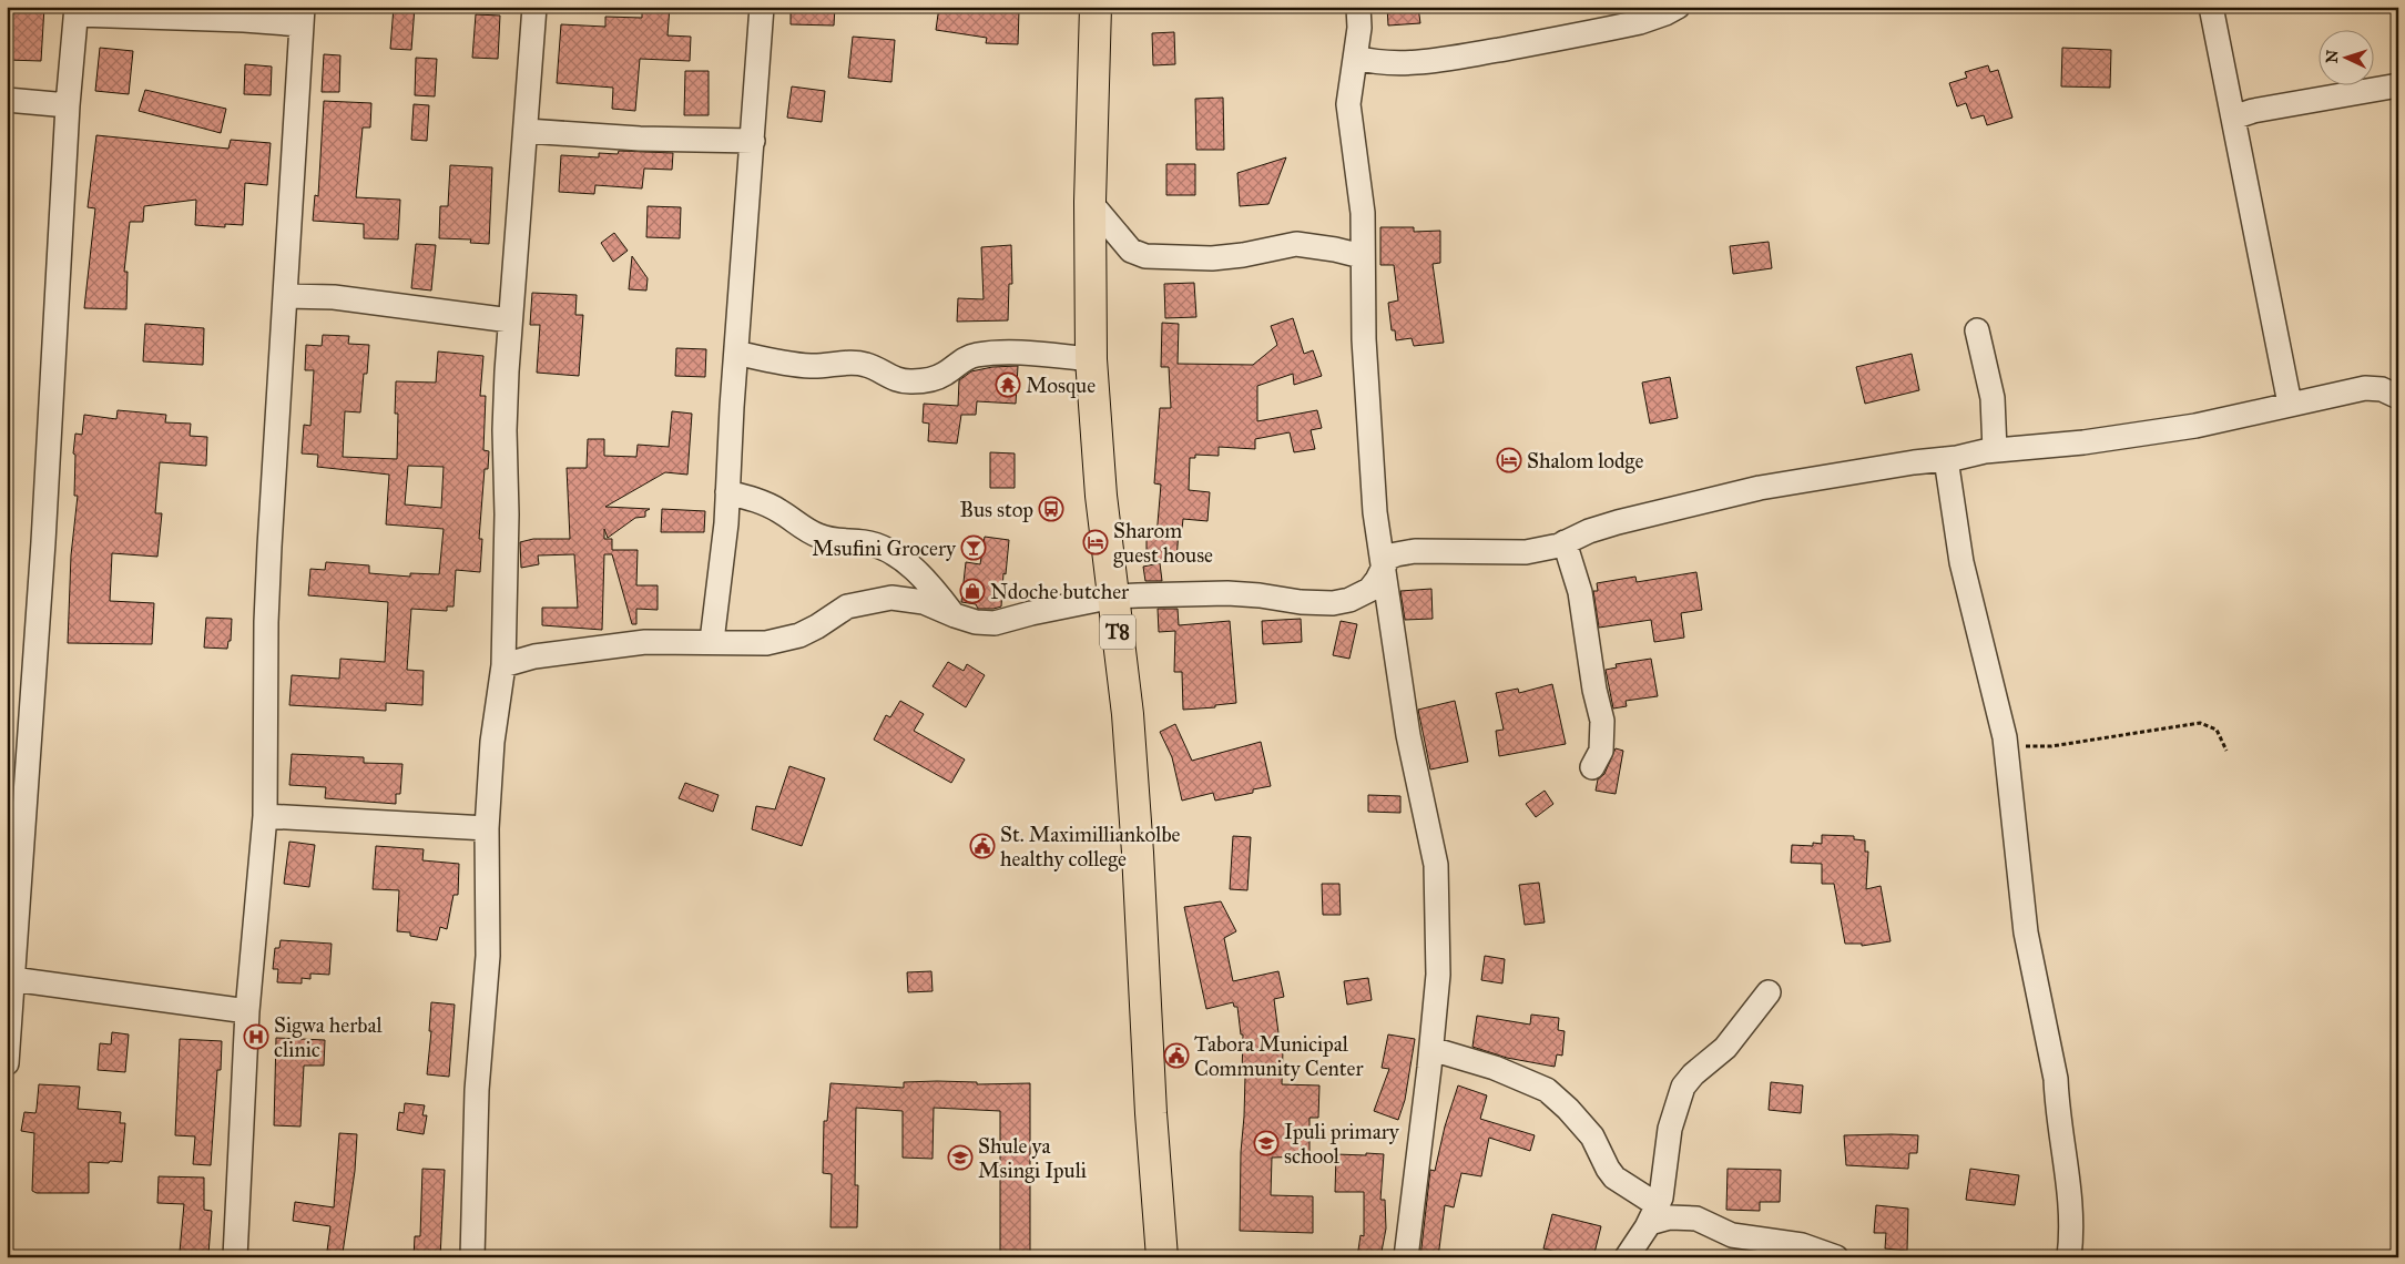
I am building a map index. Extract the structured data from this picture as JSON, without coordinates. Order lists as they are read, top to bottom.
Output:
{
  "streets": {
    "highway": ["T8"]
  },
  "places": {
    "temple": ["Mosque"],
    "hotel": ["Shalom lodge", "Sharom guest house"],
    "bus stop": ["Bus stop"],
    "bar": ["Msufini Grocery"],
    "shop": ["Ndoche butcher"],
    "public building": ["St. Maximilliankolbe healthy college", "Tabora Municipal Community Center"],
    "hospital": ["Sigwa herbal clinic"],
    "school or university": ["Ipuli primary school", "Shule ya Msingi Ipuli"]
  },
  "north": "left"
}
